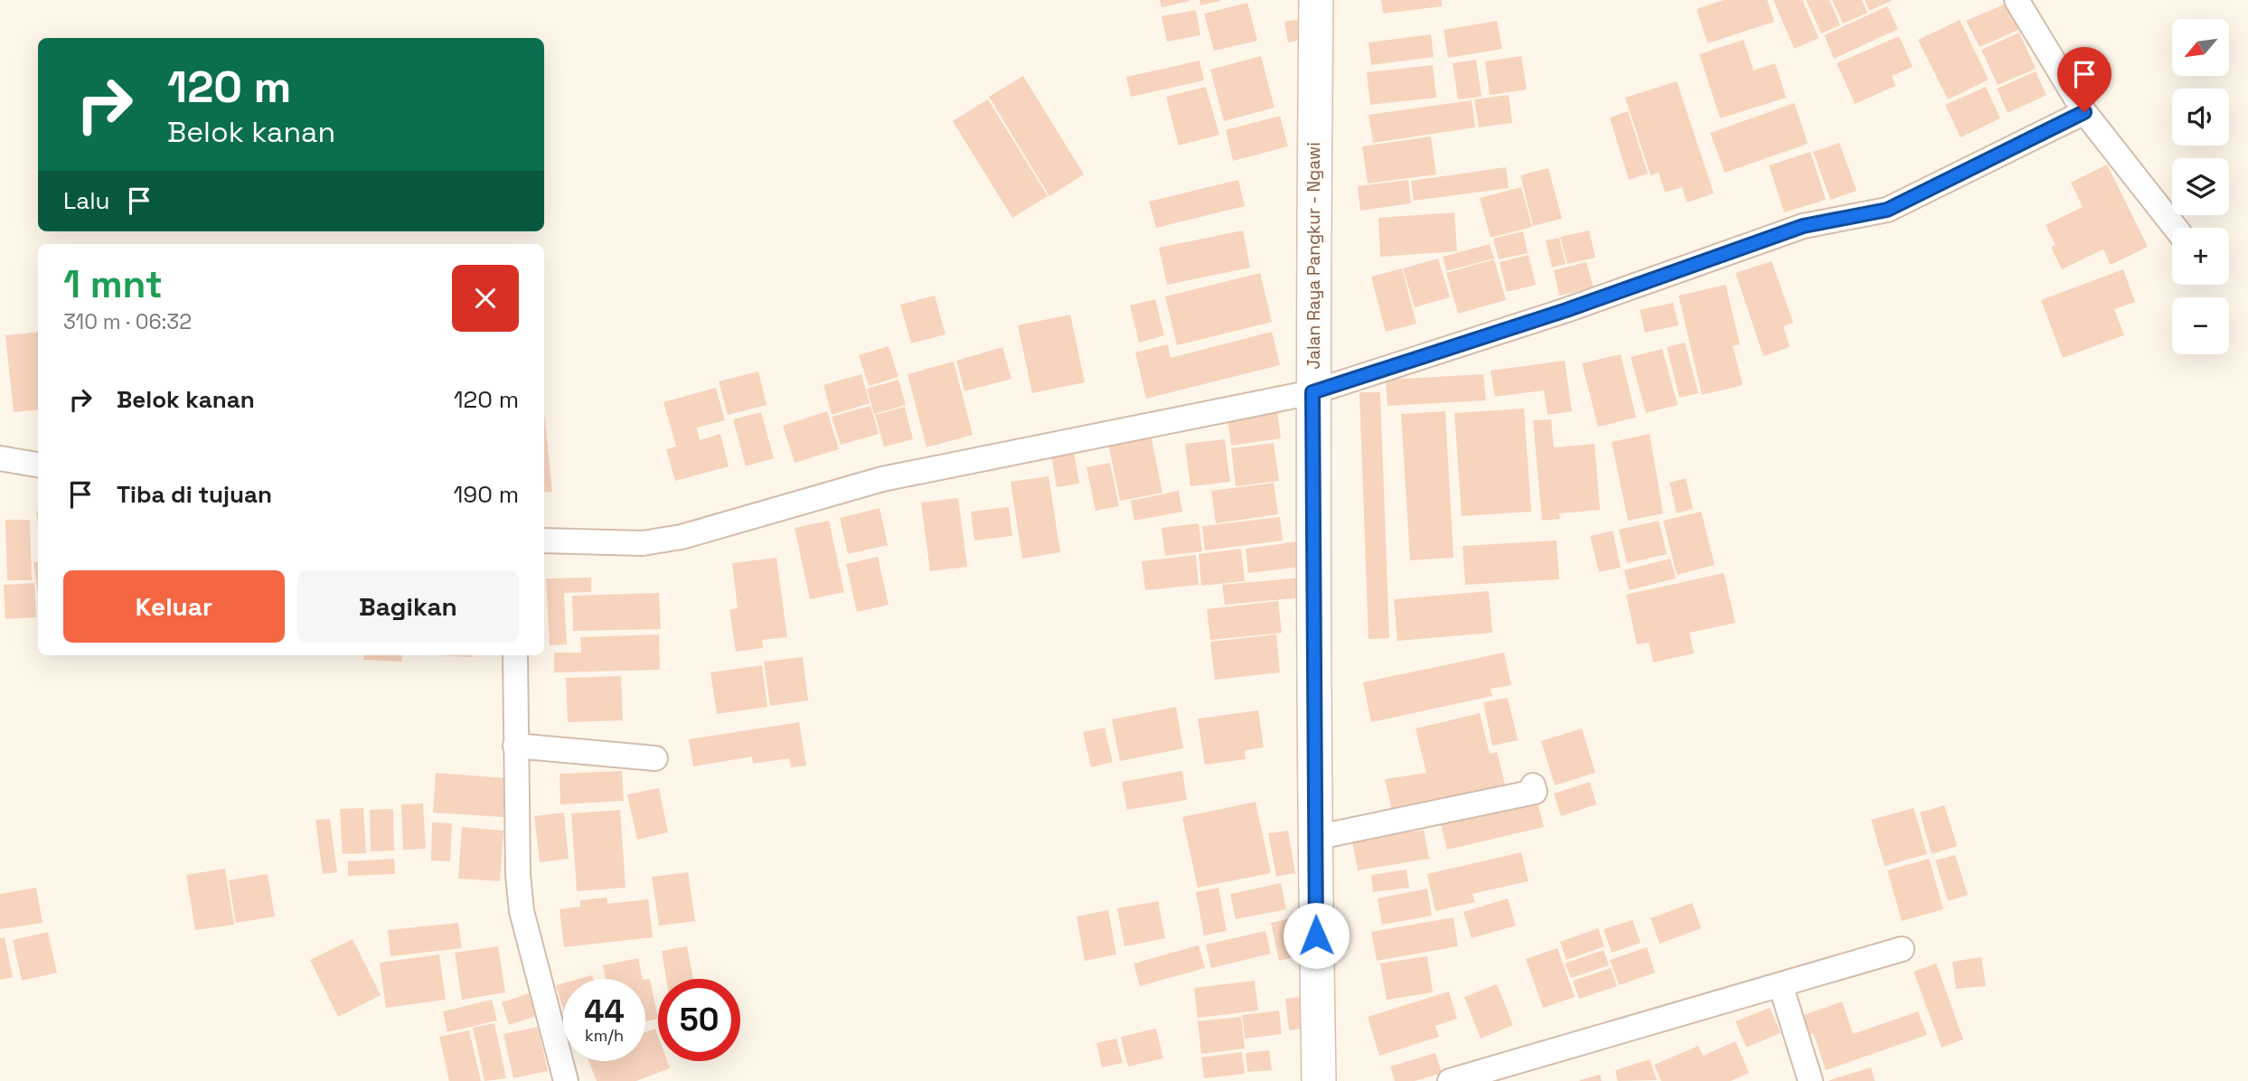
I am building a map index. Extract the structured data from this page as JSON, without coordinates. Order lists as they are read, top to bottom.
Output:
{
  "streets": {
    "main road": ["Jalan Raya Pangkur - Ngawi"]
  },
  "north": "bottom left",
  "page": {
    "map_buttons": ["+", "−"],
    "turn": ["120 m", "Belok kanan"],
    "then": "Lalu",
    "heading": ["1 mnt", "310 m · 06:32"],
    "list": [
      {
        "name": "Belok kanan",
        "value": "120 m"
      },
      {
        "name": "Tiba di tujuan",
        "value": "190 m"
      }
    ],
    "buttons": ["Keluar", "Bagikan"],
    "speed": "44 km/h",
    "limit": "50"
  }
}
